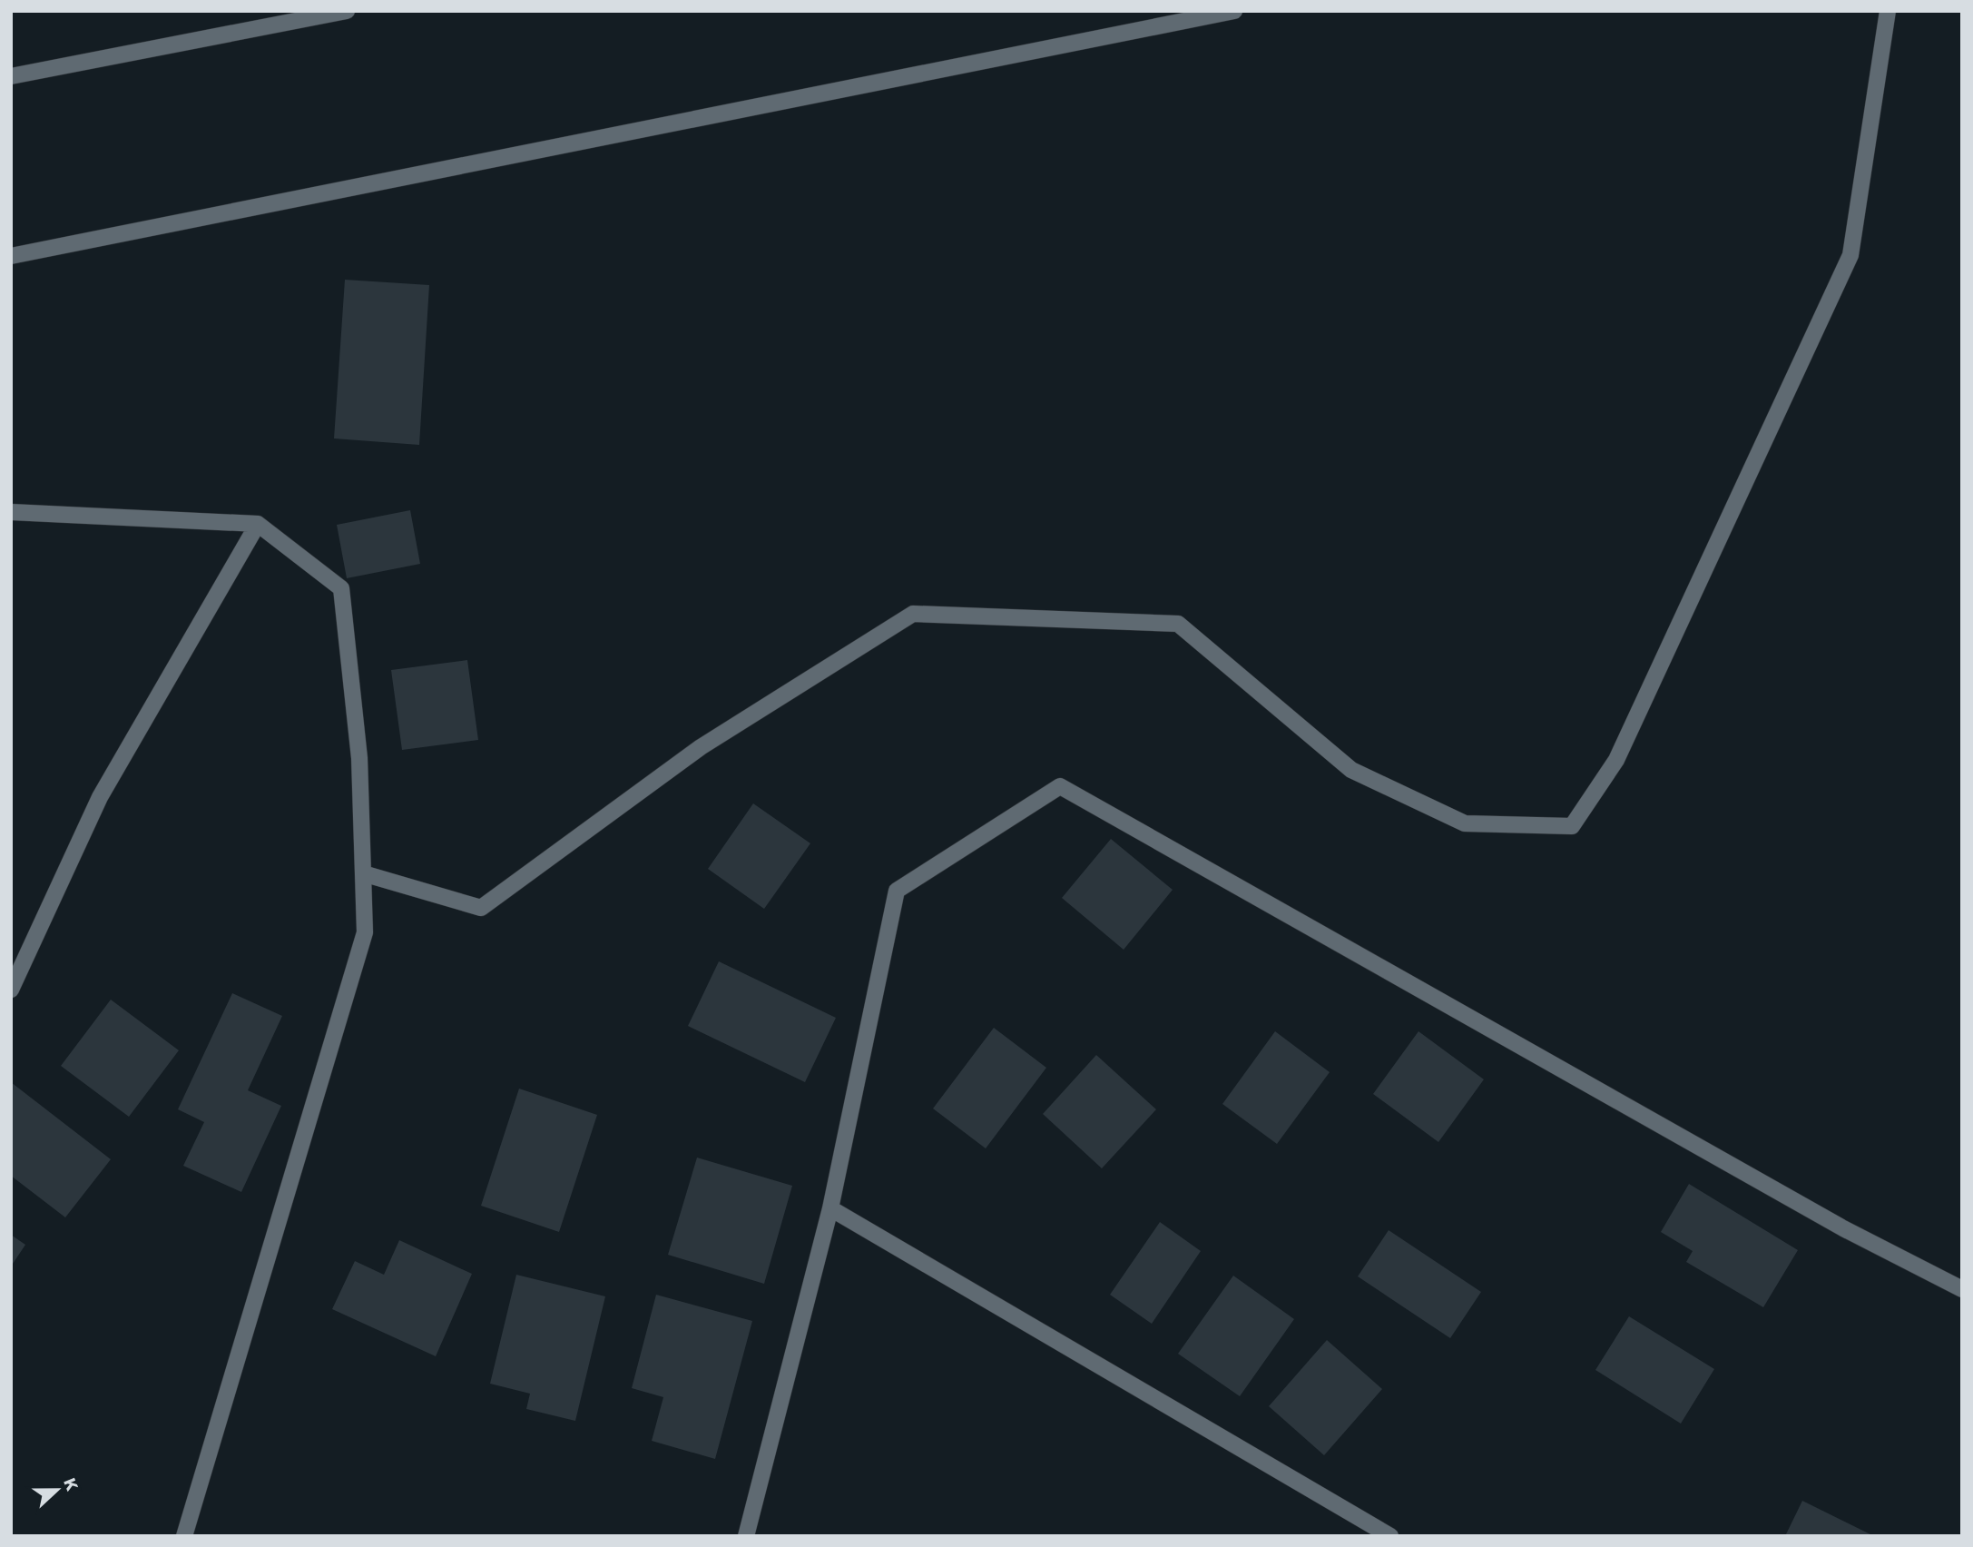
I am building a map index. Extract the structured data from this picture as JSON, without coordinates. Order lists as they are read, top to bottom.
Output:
{
  "north": "right"
}
